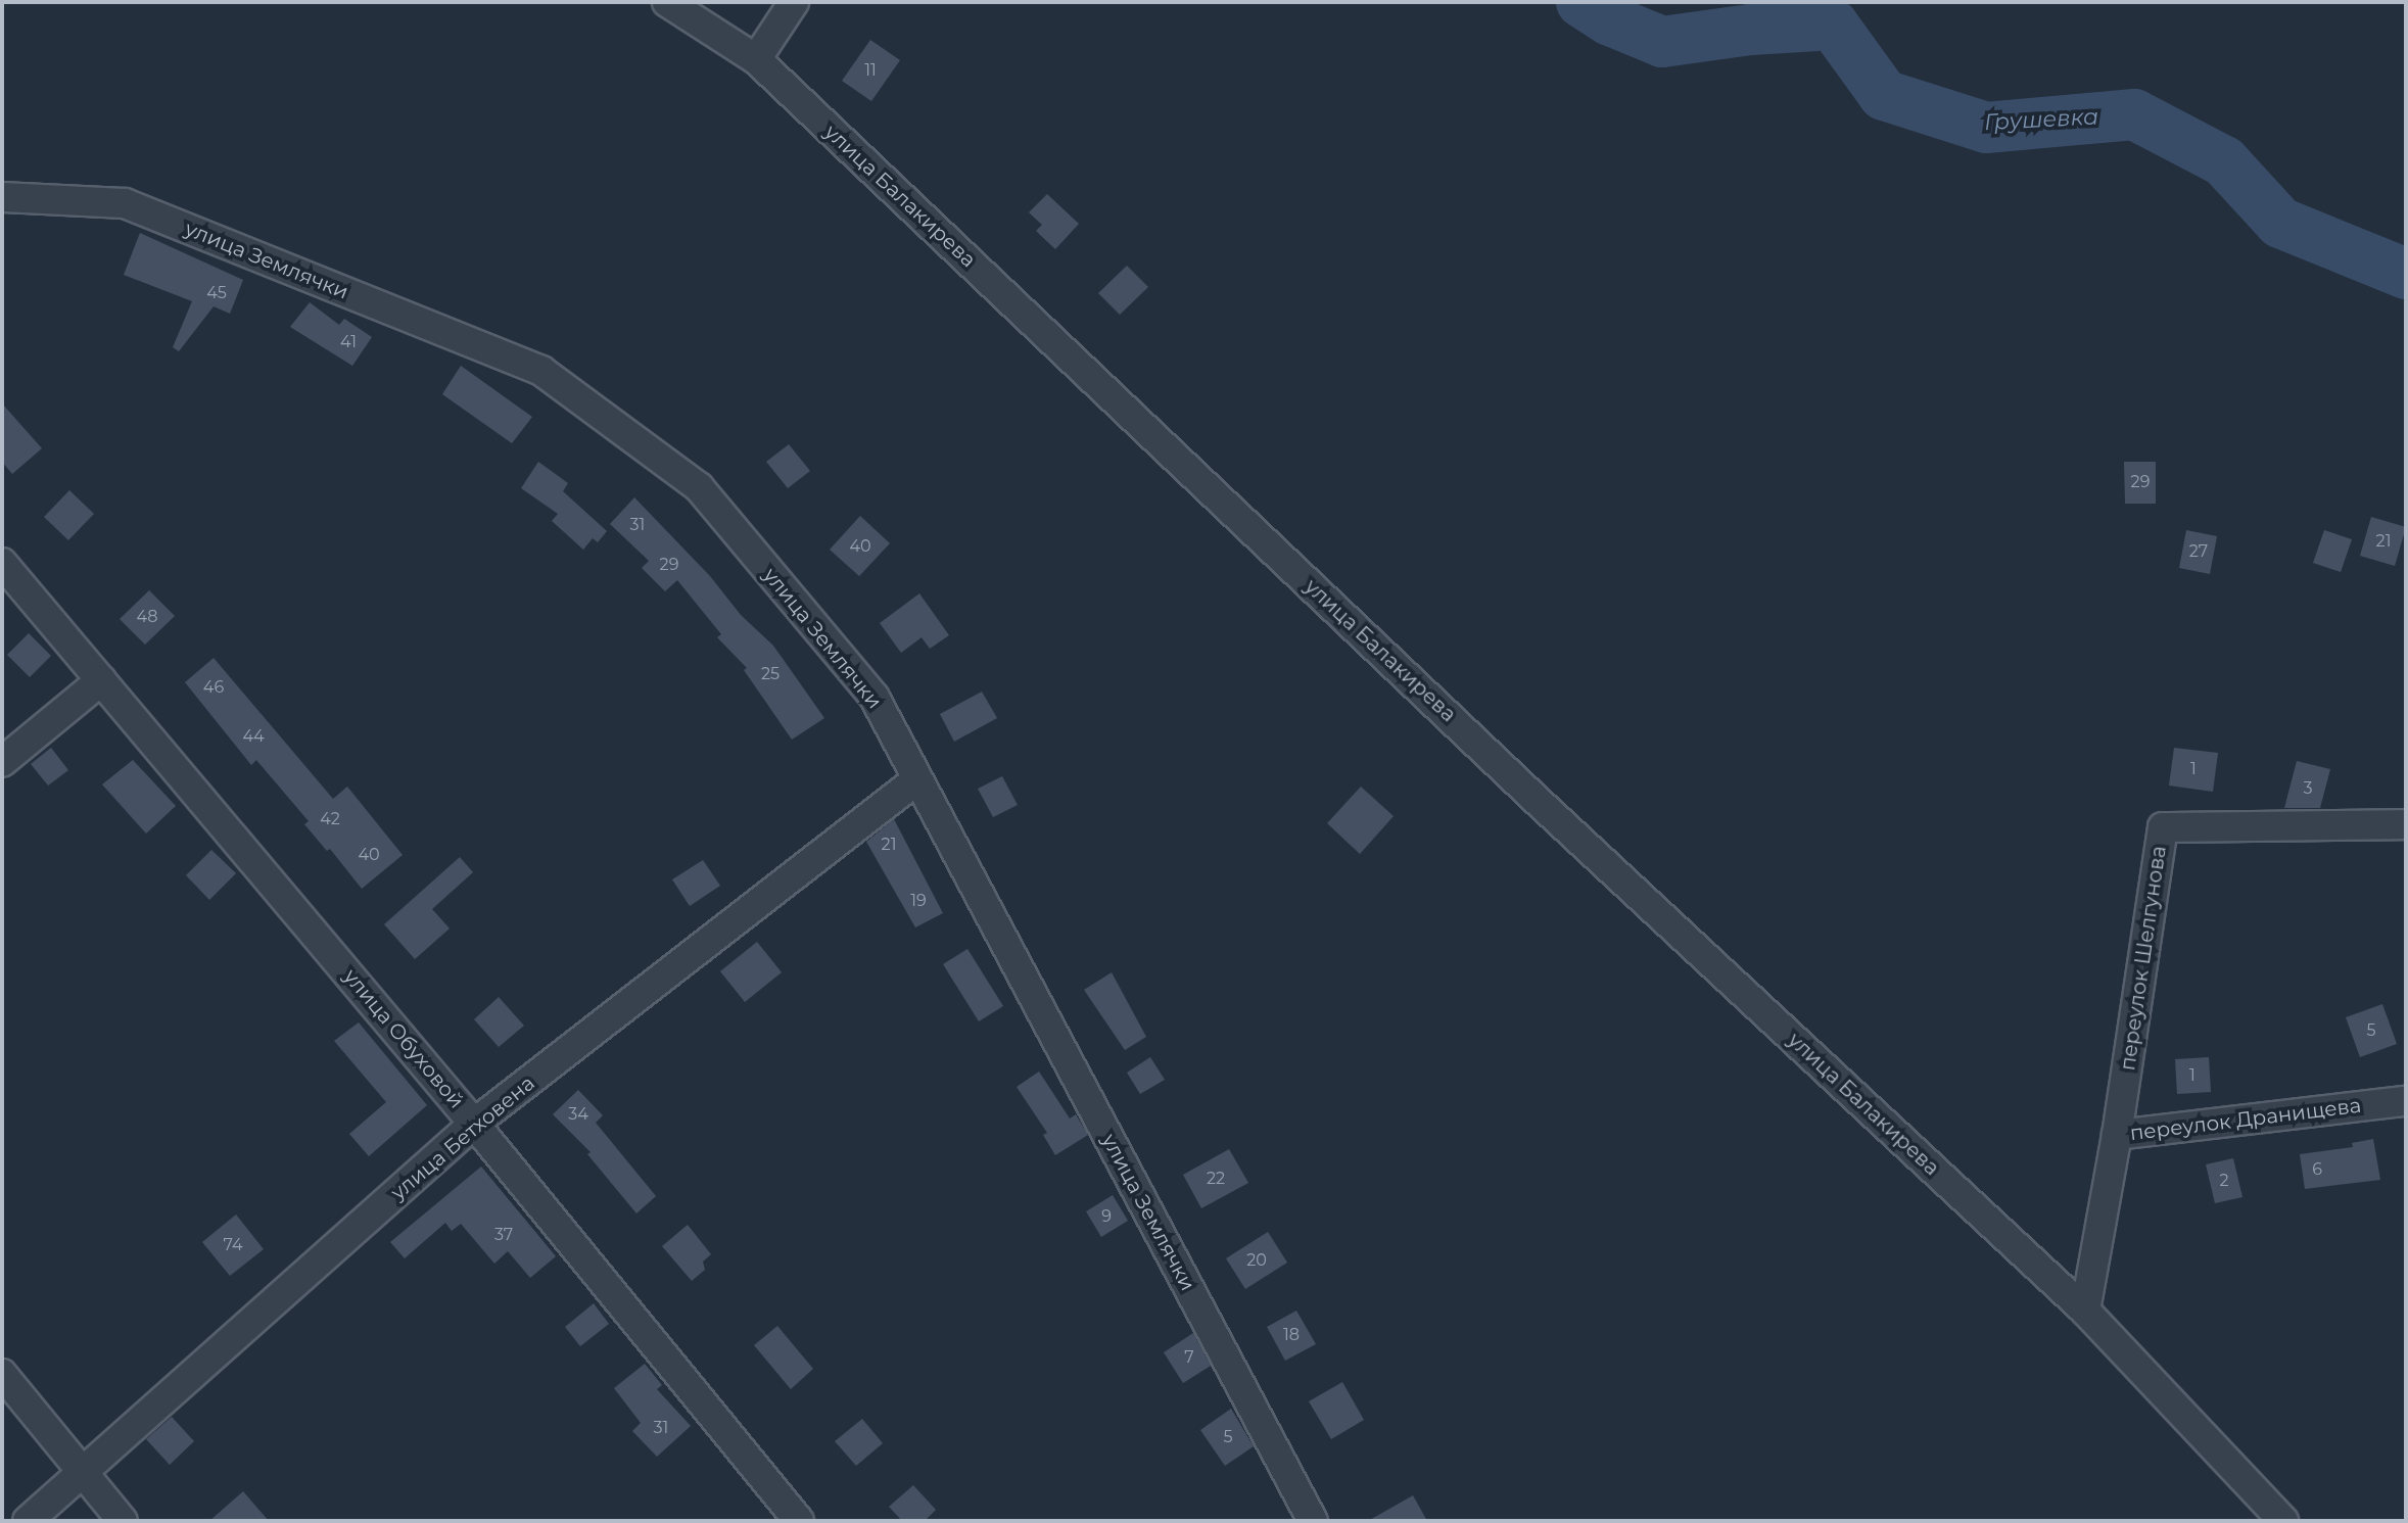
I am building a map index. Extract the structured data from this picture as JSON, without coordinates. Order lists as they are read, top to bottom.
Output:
{
  "streets": {
    "street": [
      "улица Балакирева",
      "улица Землячки",
      "переулок Шелгунова",
      "улица Обуховой",
      "переулок Дранищева",
      "улица Бетховена"
    ]
  },
  "crossings": [
    ["улица Балакирева", "переулок Дранищева"],
    ["улица Землячки", "улица Бетховена"],
    ["переулок Шелгунова", "переулок Дранищева"],
    ["улица Обуховой", "улица Бетховена"]
  ],
  "water": ["Грушевка"],
  "house_numbers": [
    "11",
    "45",
    "41",
    "29",
    "31",
    "21",
    "40",
    "27",
    "29",
    "48",
    "25",
    "46",
    "44",
    "1",
    "3",
    "42",
    "21",
    "40",
    "19",
    "5",
    "1",
    "34",
    "6",
    "22",
    "2",
    "9",
    "37",
    "74",
    "20",
    "18",
    "7",
    "31",
    "5"
  ]
}
